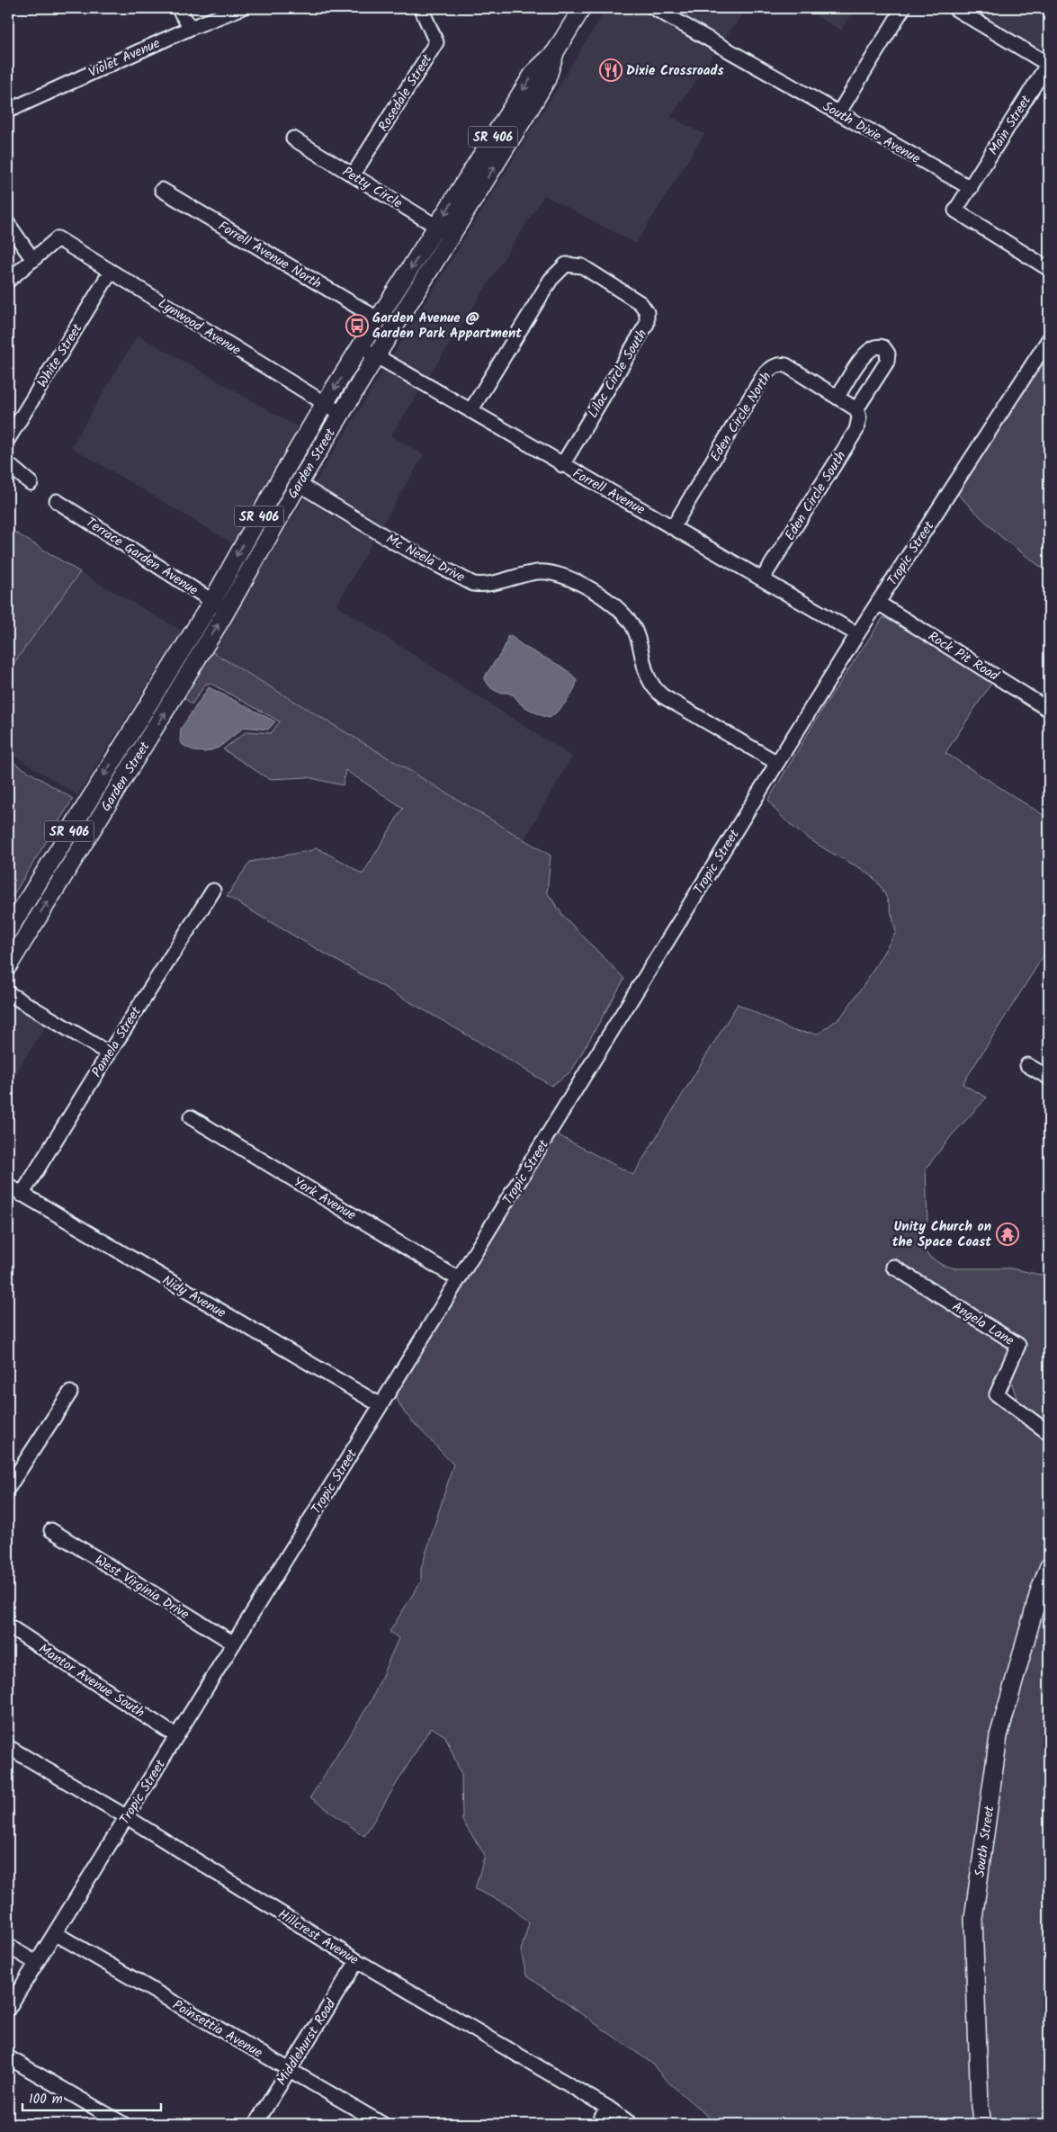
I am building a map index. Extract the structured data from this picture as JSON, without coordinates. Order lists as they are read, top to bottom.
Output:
{
  "streets": {
    "main road": ["SR 406", "Garden Street", "South Street"],
    "street": [
      "Violet Avenue",
      "Rosedale Street",
      "Main Street",
      "South Dixie Avenue",
      "Petty Circle",
      "Forrell Avenue North",
      "Lynwood Avenue",
      "White Street",
      "Lilac Circle South",
      "Eden Circle North",
      "Forrell Avenue",
      "Eden Circle South",
      "Tropic Street",
      "Terrace Garden Avenue",
      "Mc Neela Drive",
      "Rock Pit Road",
      "Pamela Street",
      "York Avenue",
      "Nidy Avenue",
      "Angela Lane",
      "West Virginia Drive",
      "Mantor Avenue South",
      "Hillcrest Avenue",
      "Poinsettia Avenue",
      "Middlehurst Road"
    ]
  },
  "crossings": [
    ["Rosedale Street", "Petty Circle"],
    ["Main Street", "South Dixie Avenue"],
    ["Petty Circle", "Garden Street"],
    ["Forrell Avenue North", "Garden Street"],
    ["Lynwood Avenue", "White Street"],
    ["Lynwood Avenue", "Garden Street"],
    ["Lilac Circle South", "Forrell Avenue"],
    ["Eden Circle North", "Forrell Avenue"],
    ["Eden Circle North", "Eden Circle South"],
    ["Garden Street", "Forrell Avenue"],
    ["Garden Street", "Terrace Garden Avenue"],
    ["Garden Street", "Mc Neela Drive"],
    ["Forrell Avenue", "Eden Circle South"],
    ["Forrell Avenue", "Tropic Street"],
    ["Tropic Street", "Mc Neela Drive"],
    ["Tropic Street", "Rock Pit Road"],
    ["Tropic Street", "York Avenue"],
    ["Tropic Street", "Nidy Avenue"],
    ["Tropic Street", "West Virginia Drive"],
    ["Tropic Street", "Mantor Avenue South"],
    ["Tropic Street", "Hillcrest Avenue"],
    ["Tropic Street", "Poinsettia Avenue"],
    ["Pamela Street", "Nidy Avenue"],
    ["Hillcrest Avenue", "Middlehurst Road"],
    ["Poinsettia Avenue", "Middlehurst Road"]
  ],
  "places": {
    "restaurant": ["Dixie Crossroads"],
    "bus stop": ["Garden Avenue @ Garden Park Appartment"],
    "temple": ["Unity Church on the Space Coast"]
  },
  "scale_bar": "100 m"
}
